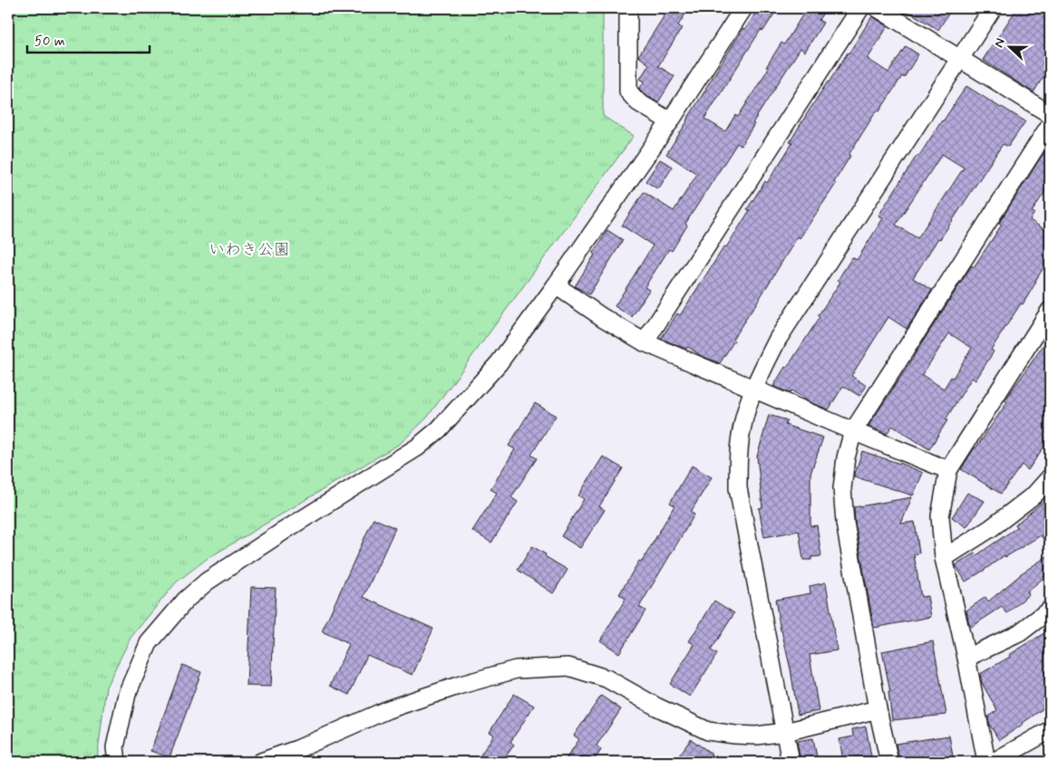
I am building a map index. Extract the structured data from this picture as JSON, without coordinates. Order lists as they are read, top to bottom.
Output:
{
  "parks": ["いわき公園"],
  "scale_bar": "50 m",
  "north": "left"
}
